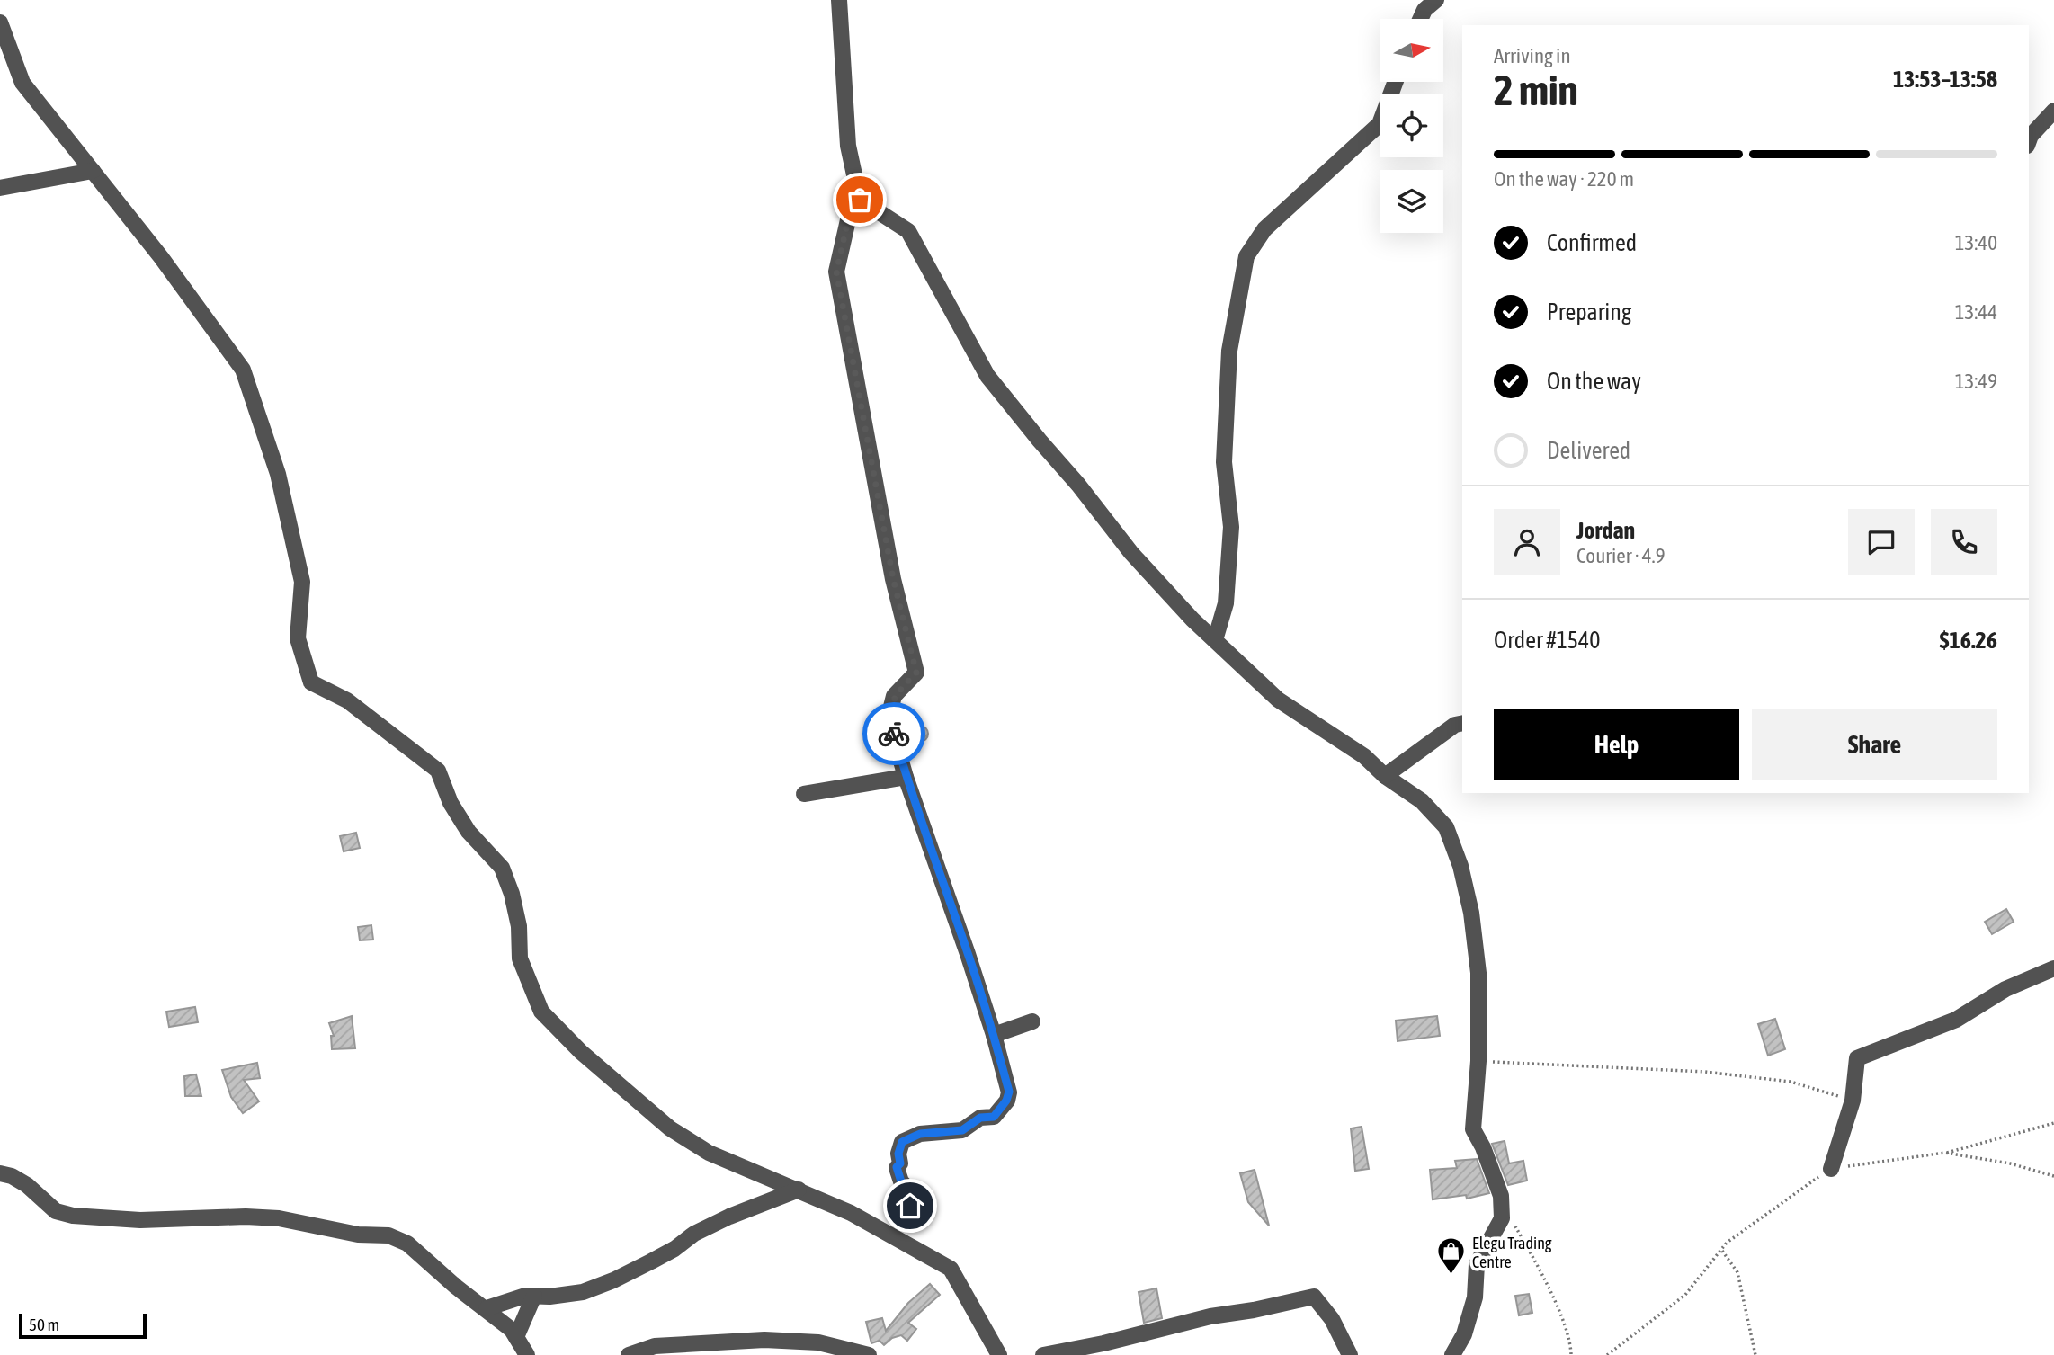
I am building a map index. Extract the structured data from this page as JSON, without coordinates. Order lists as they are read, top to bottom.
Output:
{
  "places": {
    "shop": ["Elegu Trading Centre"]
  },
  "scale_bar": "50 m",
  "north": "right",
  "page": {
    "heading": ["2 min", "Arriving in", "13:53–13:58"],
    "panel": [
      "Jordan",
      "Courier · 4.9",
      "Order #1540",
      "$16.26"
    ],
    "bar": "On the way · 220 m",
    "list": [
      ["Confirmed", "13:40"],
      ["Preparing", "13:44"],
      ["On the way", "13:49"],
      "Delivered"
    ],
    "buttons": ["Help", "Share"],
    "scale": "50 m"
  }
}
